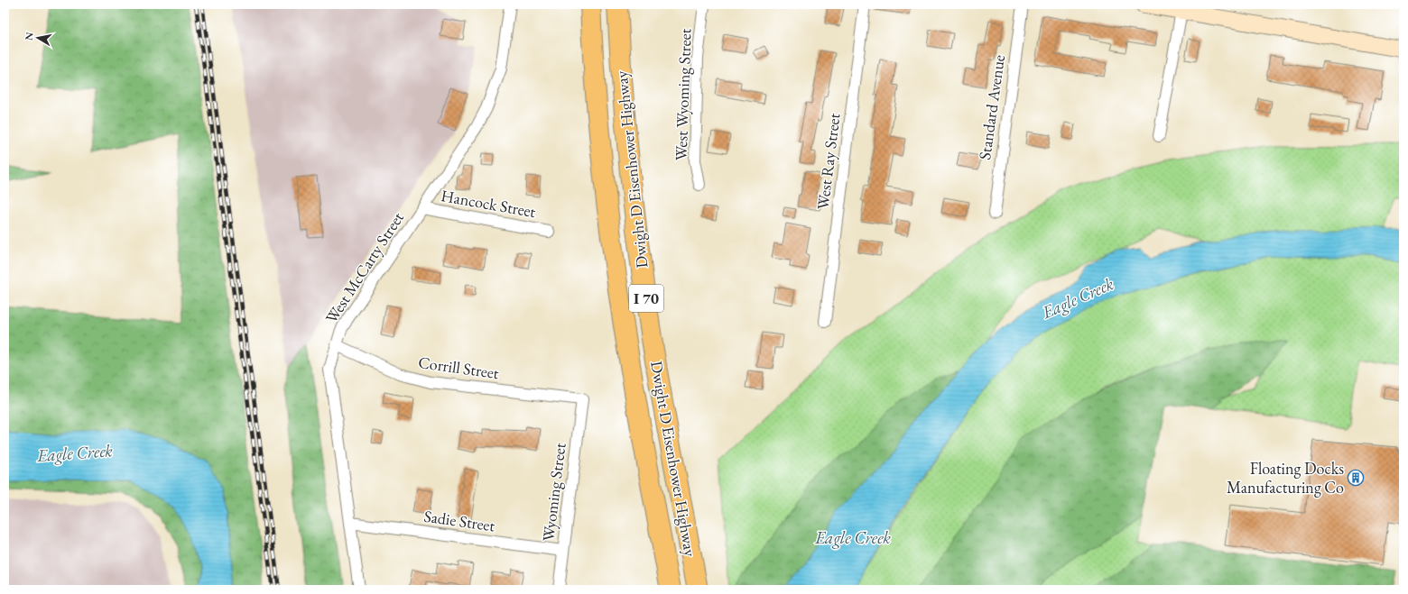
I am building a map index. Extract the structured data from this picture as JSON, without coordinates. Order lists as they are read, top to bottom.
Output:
{
  "streets": {
    "highway": ["Dwight D Eisenhower Highway", "I 70"],
    "street": [
      "West Wyoming Street",
      "Standard Avenue",
      "West Ray Street",
      "Hancock Street",
      "West McCarty Street",
      "Corrill Street",
      "Wyoming Street",
      "Sadie Street"
    ]
  },
  "crossings": [
    ["Hancock Street", "West McCarty Street"],
    ["West McCarty Street", "Corrill Street"],
    ["West McCarty Street", "Sadie Street"],
    ["Corrill Street", "Wyoming Street"],
    ["Wyoming Street", "Sadie Street"]
  ],
  "water": ["Eagle Creek"],
  "places": {
    "building": ["Floating Docks Manufacturing Co"]
  },
  "north": "left"
}
